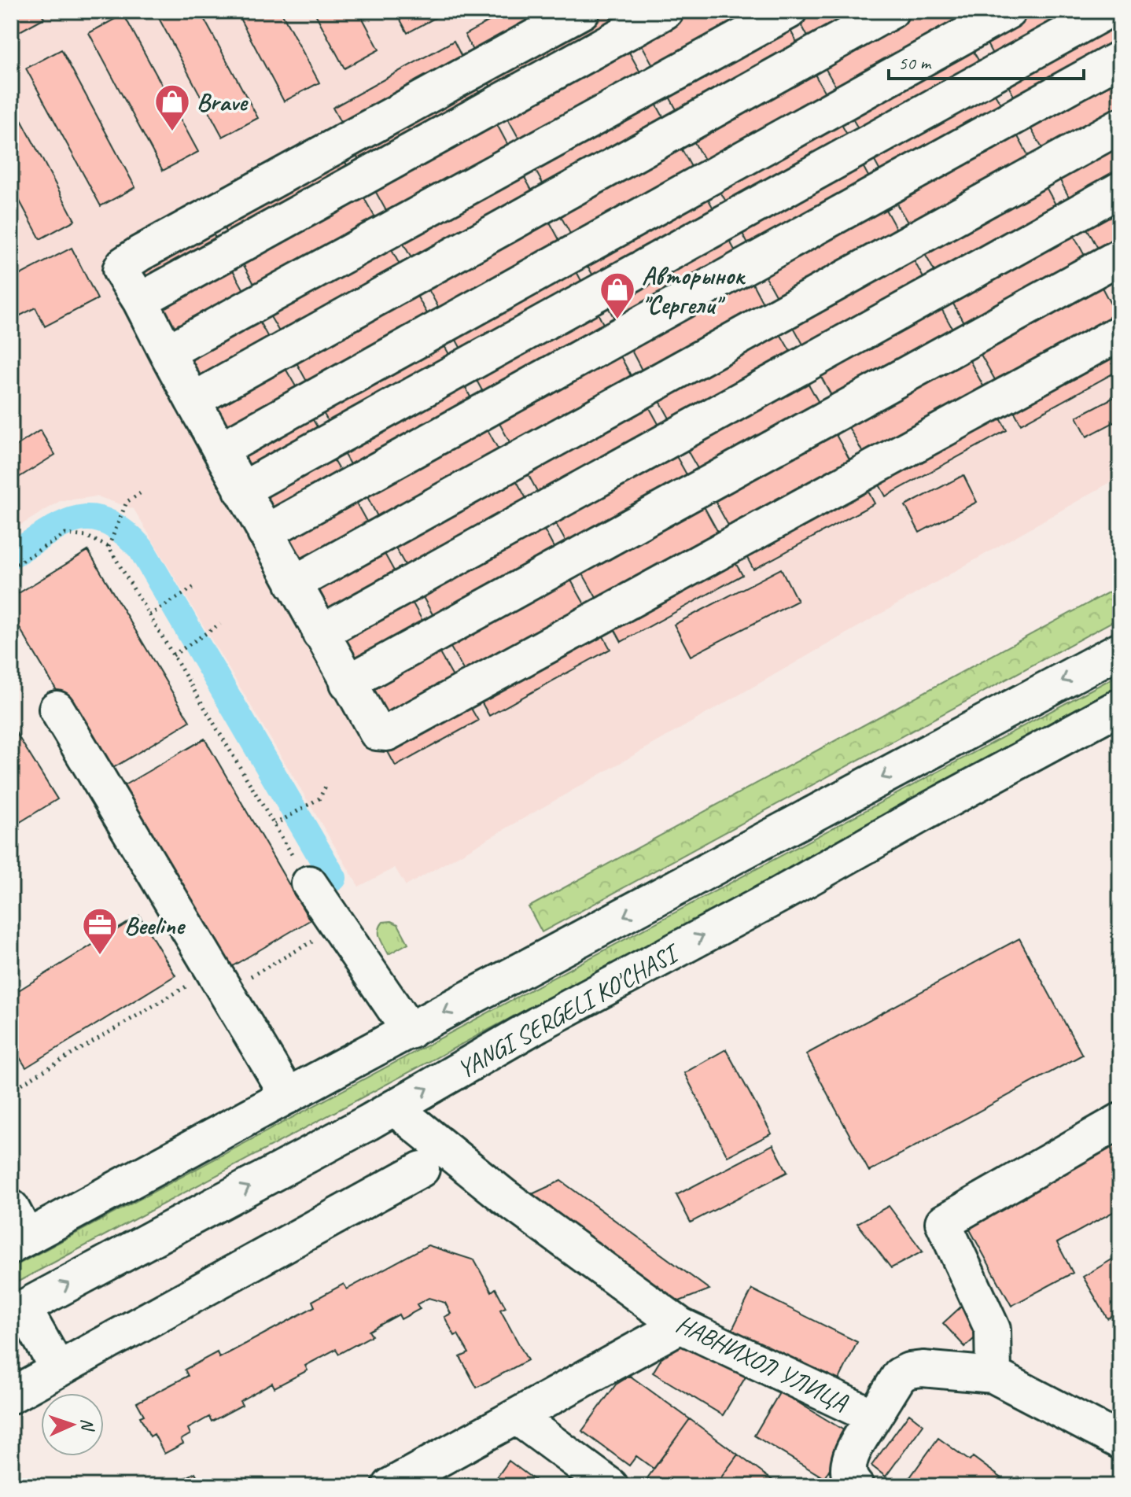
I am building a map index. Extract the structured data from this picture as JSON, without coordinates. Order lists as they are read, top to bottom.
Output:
{
  "streets": {
    "main road": ["YANGI SERGELI KO'CHASI", "НАВНИХОЛ УЛИЦА"]
  },
  "crossings": [
    ["YANGI SERGELI KO'CHASI", "НАВНИХОЛ УЛИЦА"]
  ],
  "places": {
    "shop": ["Brave", "Авторынок \"Сергели\""],
    "office": ["Beeline"]
  },
  "scale_bar": "50 m",
  "north": "right"
}
